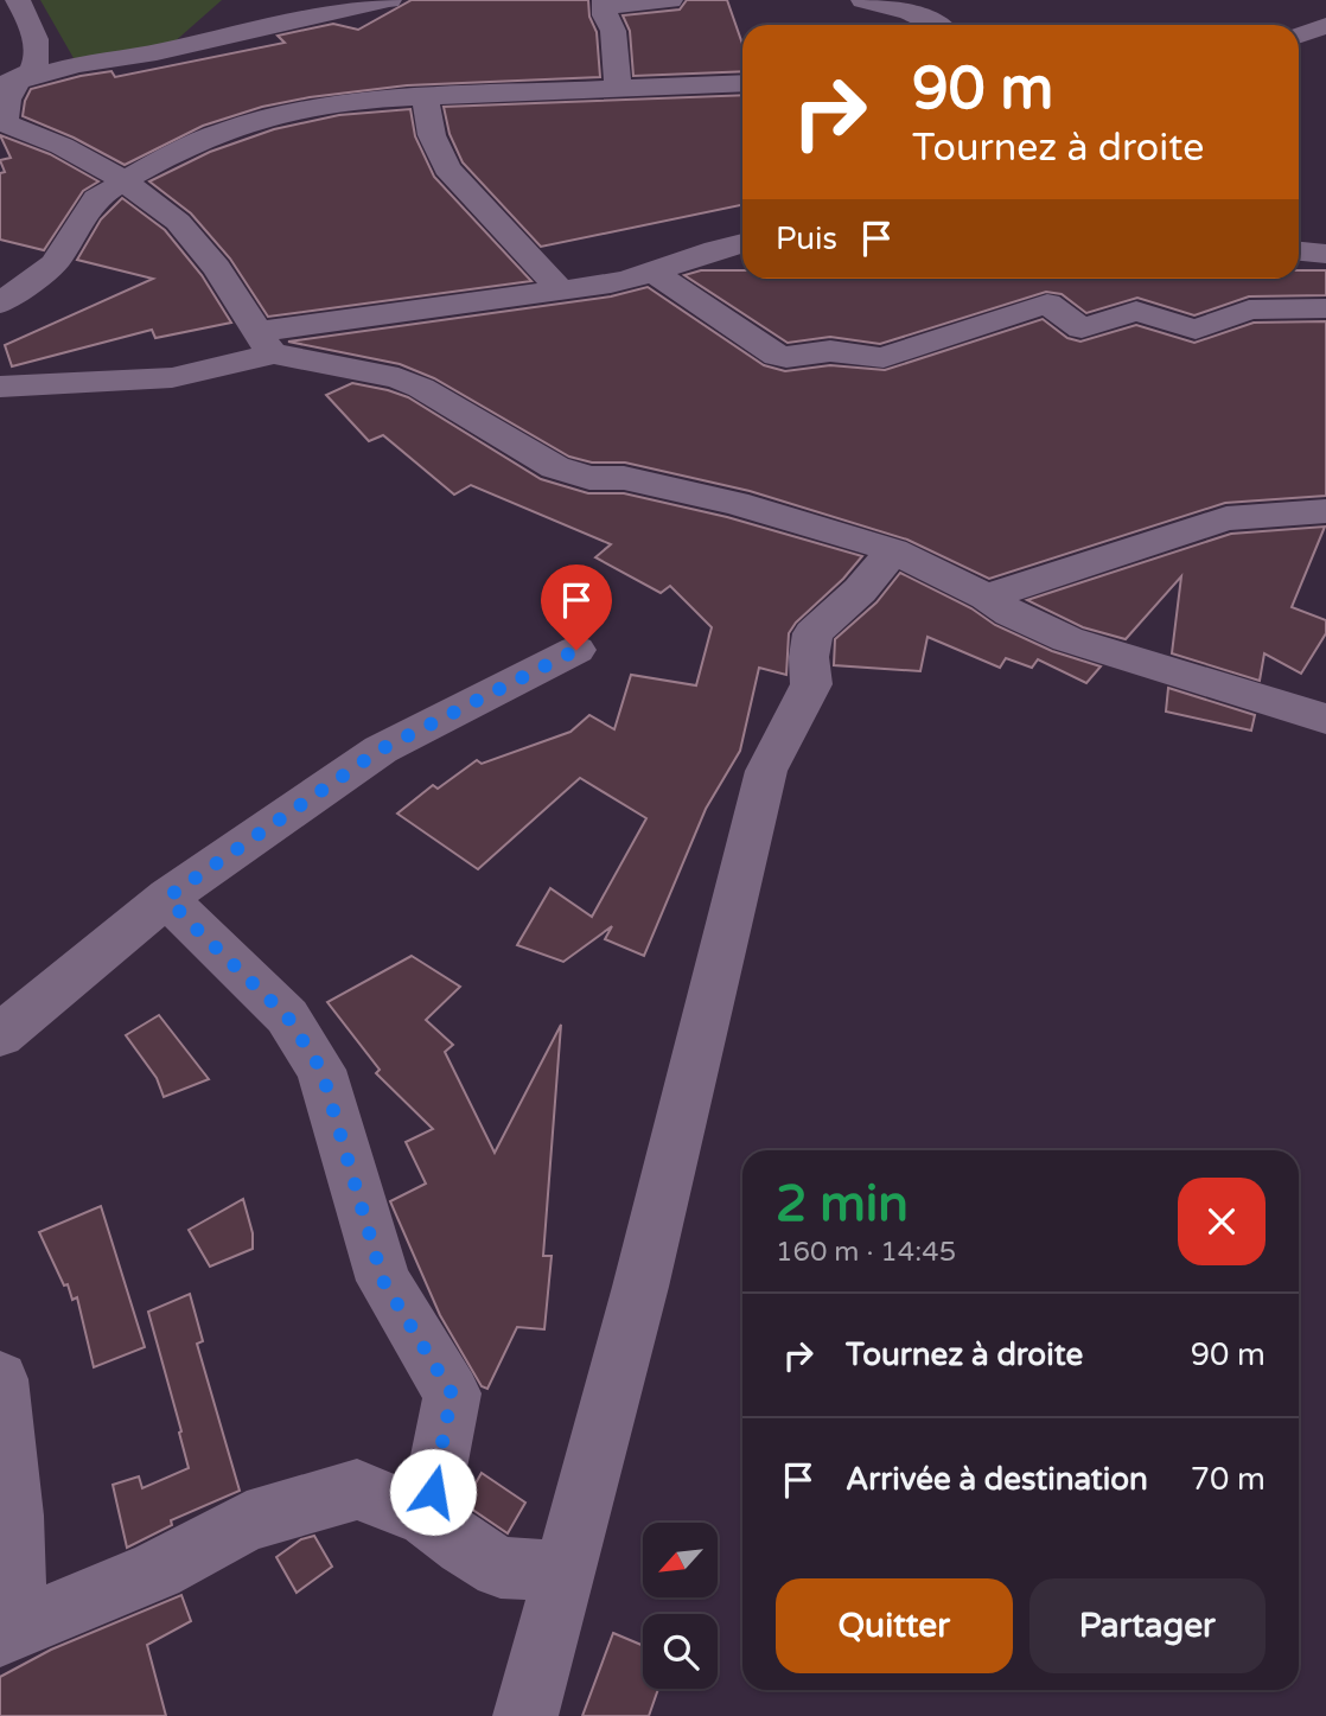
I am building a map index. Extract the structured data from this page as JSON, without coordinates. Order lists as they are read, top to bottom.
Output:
{
  "north": "bottom left",
  "page": {
    "turn": ["90 m", "Tournez à droite"],
    "then": "Puis",
    "heading": ["2 min", "160 m · 14:45"],
    "list": [
      {
        "name": "Tournez à droite",
        "value": "90 m"
      },
      {
        "name": "Arrivée à destination",
        "value": "70 m"
      }
    ],
    "buttons": ["Quitter", "Partager"]
  }
}
